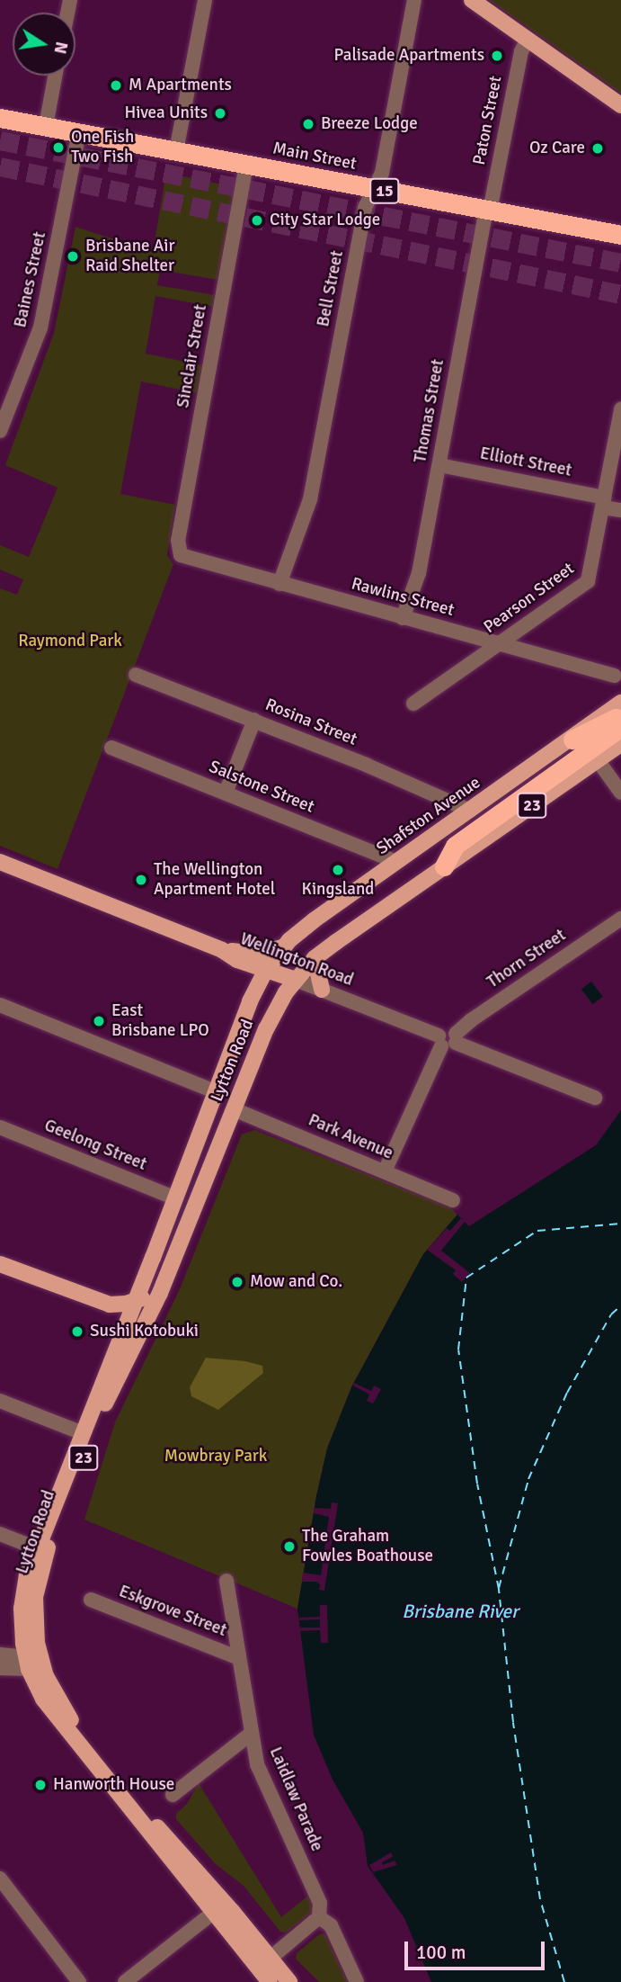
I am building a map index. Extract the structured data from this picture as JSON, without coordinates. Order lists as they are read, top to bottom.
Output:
{
  "streets": {
    "highway": ["Main Street", "15"],
    "main road": [
      "23",
      "Shafston Avenue",
      "Wellington Road",
      "Lytton Road"
    ],
    "street": [
      "Paton Street",
      "Baines Street",
      "Bell Street",
      "Sinclair Street",
      "Thomas Street",
      "Elliott Street",
      "Rawlins Street",
      "Pearson Street",
      "Rosina Street",
      "Salstone Street",
      "Thorn Street",
      "Park Avenue",
      "Geelong Street",
      "Eskgrove Street",
      "Laidlaw Parade"
    ]
  },
  "crossings": [
    ["Paton Street", "Main Street"],
    ["Paton Street", "Thomas Street"],
    ["Main Street", "Baines Street"],
    ["Main Street", "Bell Street"],
    ["Main Street", "Sinclair Street"],
    ["Main Street", "Thomas Street"],
    ["Bell Street", "Rawlins Street"],
    ["Sinclair Street", "Rawlins Street"],
    ["Thomas Street", "Elliott Street"],
    ["Thomas Street", "Rawlins Street"],
    ["Elliott Street", "Pearson Street"],
    ["Rawlins Street", "Pearson Street"],
    ["Rosina Street", "Shafston Avenue"],
    ["Salstone Street", "Shafston Avenue"],
    ["23", "Wellington Road"],
    ["23", "Lytton Road"],
    ["Shafston Avenue", "Wellington Road"],
    ["Shafston Avenue", "Lytton Road"],
    ["Wellington Road", "Lytton Road"],
    ["Lytton Road", "Park Avenue"],
    ["Lytton Road", "Geelong Street"],
    ["Eskgrove Street", "Laidlaw Parade"]
  ],
  "water": ["Brisbane River"],
  "parks": ["Raymond Park", "Mowbray Park"],
  "places": [
    "Palisade Apartments",
    "M Apartments",
    "Hivea Units",
    "Breeze Lodge",
    "One Fish Two Fish",
    "Oz Care",
    "City Star Lodge",
    "Brisbane Air Raid Shelter",
    "Kingsland",
    "The Wellington Apartment Hotel",
    "East Brisbane LPO",
    "Mow and Co.",
    "Sushi Kotobuki",
    "The Graham Fowles Boathouse",
    "Hanworth House"
  ],
  "scale_bar": "100 m",
  "north": "right"
}
